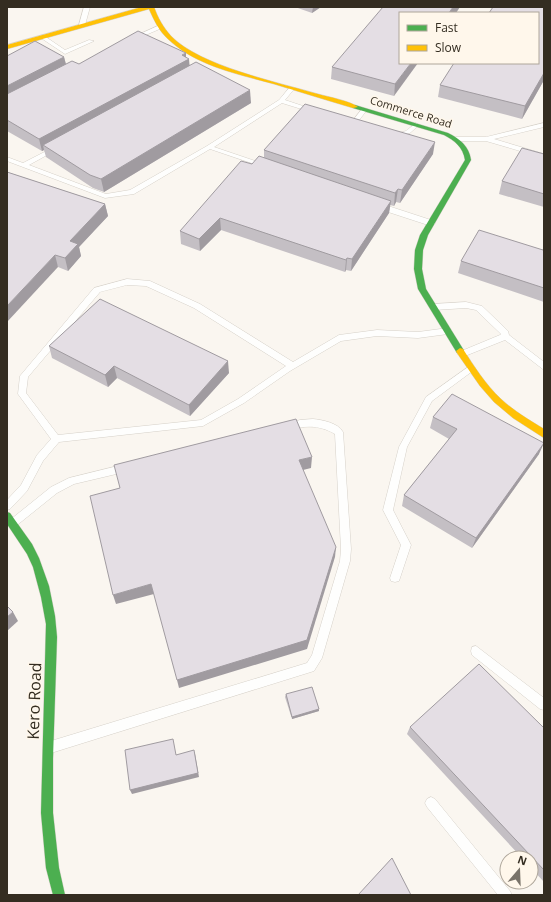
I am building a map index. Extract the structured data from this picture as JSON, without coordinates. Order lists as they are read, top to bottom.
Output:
{
  "streets": {
    "street": ["Commerce Road", "Kero Road"]
  },
  "legend": ["Fast", "Slow"],
  "north": "top"
}
